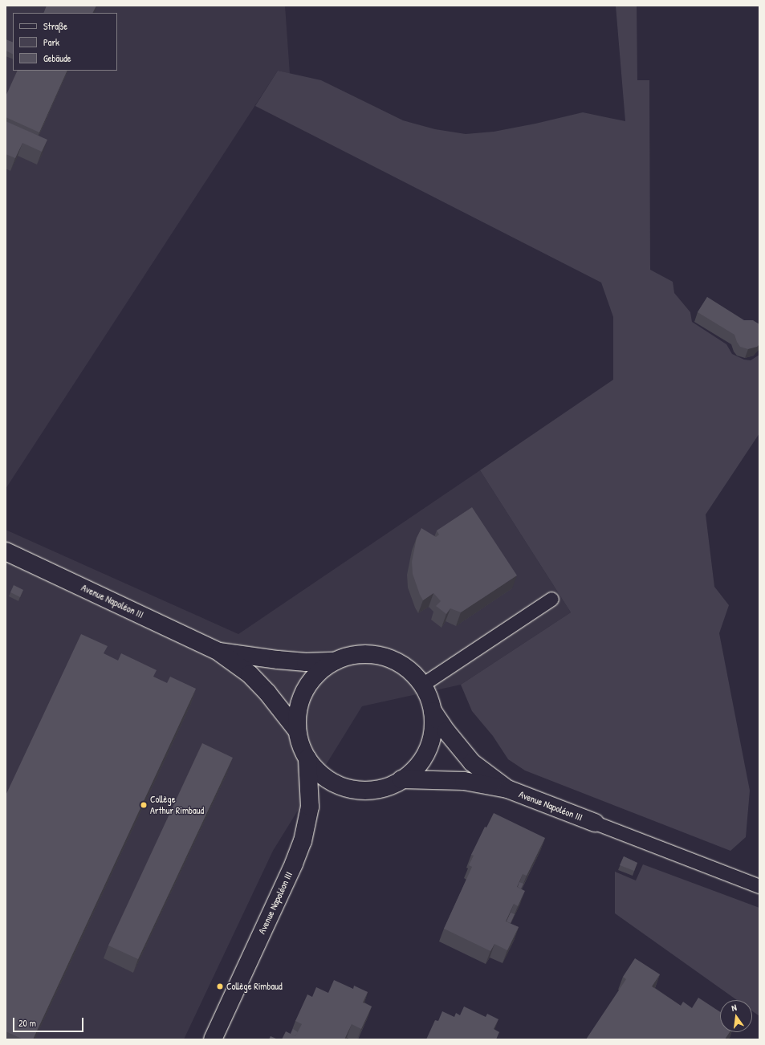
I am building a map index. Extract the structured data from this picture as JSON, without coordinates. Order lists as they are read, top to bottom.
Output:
{
  "streets": {
    "street": ["Avenue Napoléon III"]
  },
  "places": ["Collège Arthur Rimbaud", "Collège Rimbaud"],
  "legend": ["Straße", "Park", "Gebäude"],
  "scale_bar": "20 m",
  "north": "top"
}
